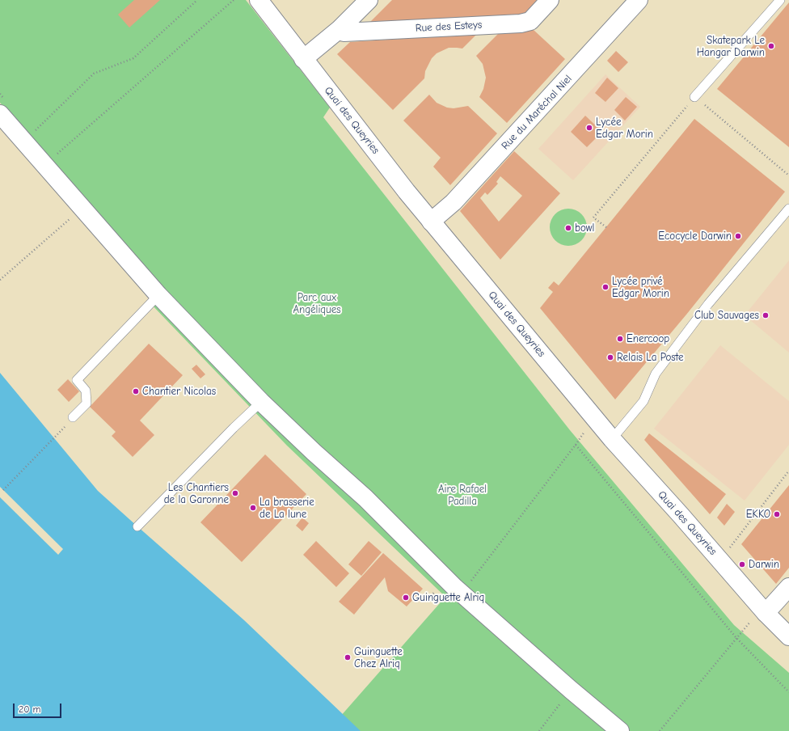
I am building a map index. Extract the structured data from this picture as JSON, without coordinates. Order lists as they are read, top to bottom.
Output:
{
  "streets": {
    "street": ["Rue des Esteys", "Rue du Maréchal Niel", "Quai des Queyries"]
  },
  "crossings": [
    ["Rue du Maréchal Niel", "Quai des Queyries"]
  ],
  "parks": ["Parc aux Angéliques", "Aire Rafael Padilla"],
  "places": [
    "Skatepark Le Hangar Darwin",
    "Lycée Edgar Morin",
    "bowl",
    "Ecocycle Darwin",
    "Lycée privé Edgar Morin",
    "Club Sauvages",
    "Enercoop",
    "Relais La Poste",
    "Chantier Nicolas",
    "Les Chantiers de la Garonne",
    "La brasserie de La lune",
    "EKKO",
    "Darwin",
    "Guinguette Alriq",
    "Guinguette Chez Alriq"
  ],
  "scale_bar": "20 m"
}
